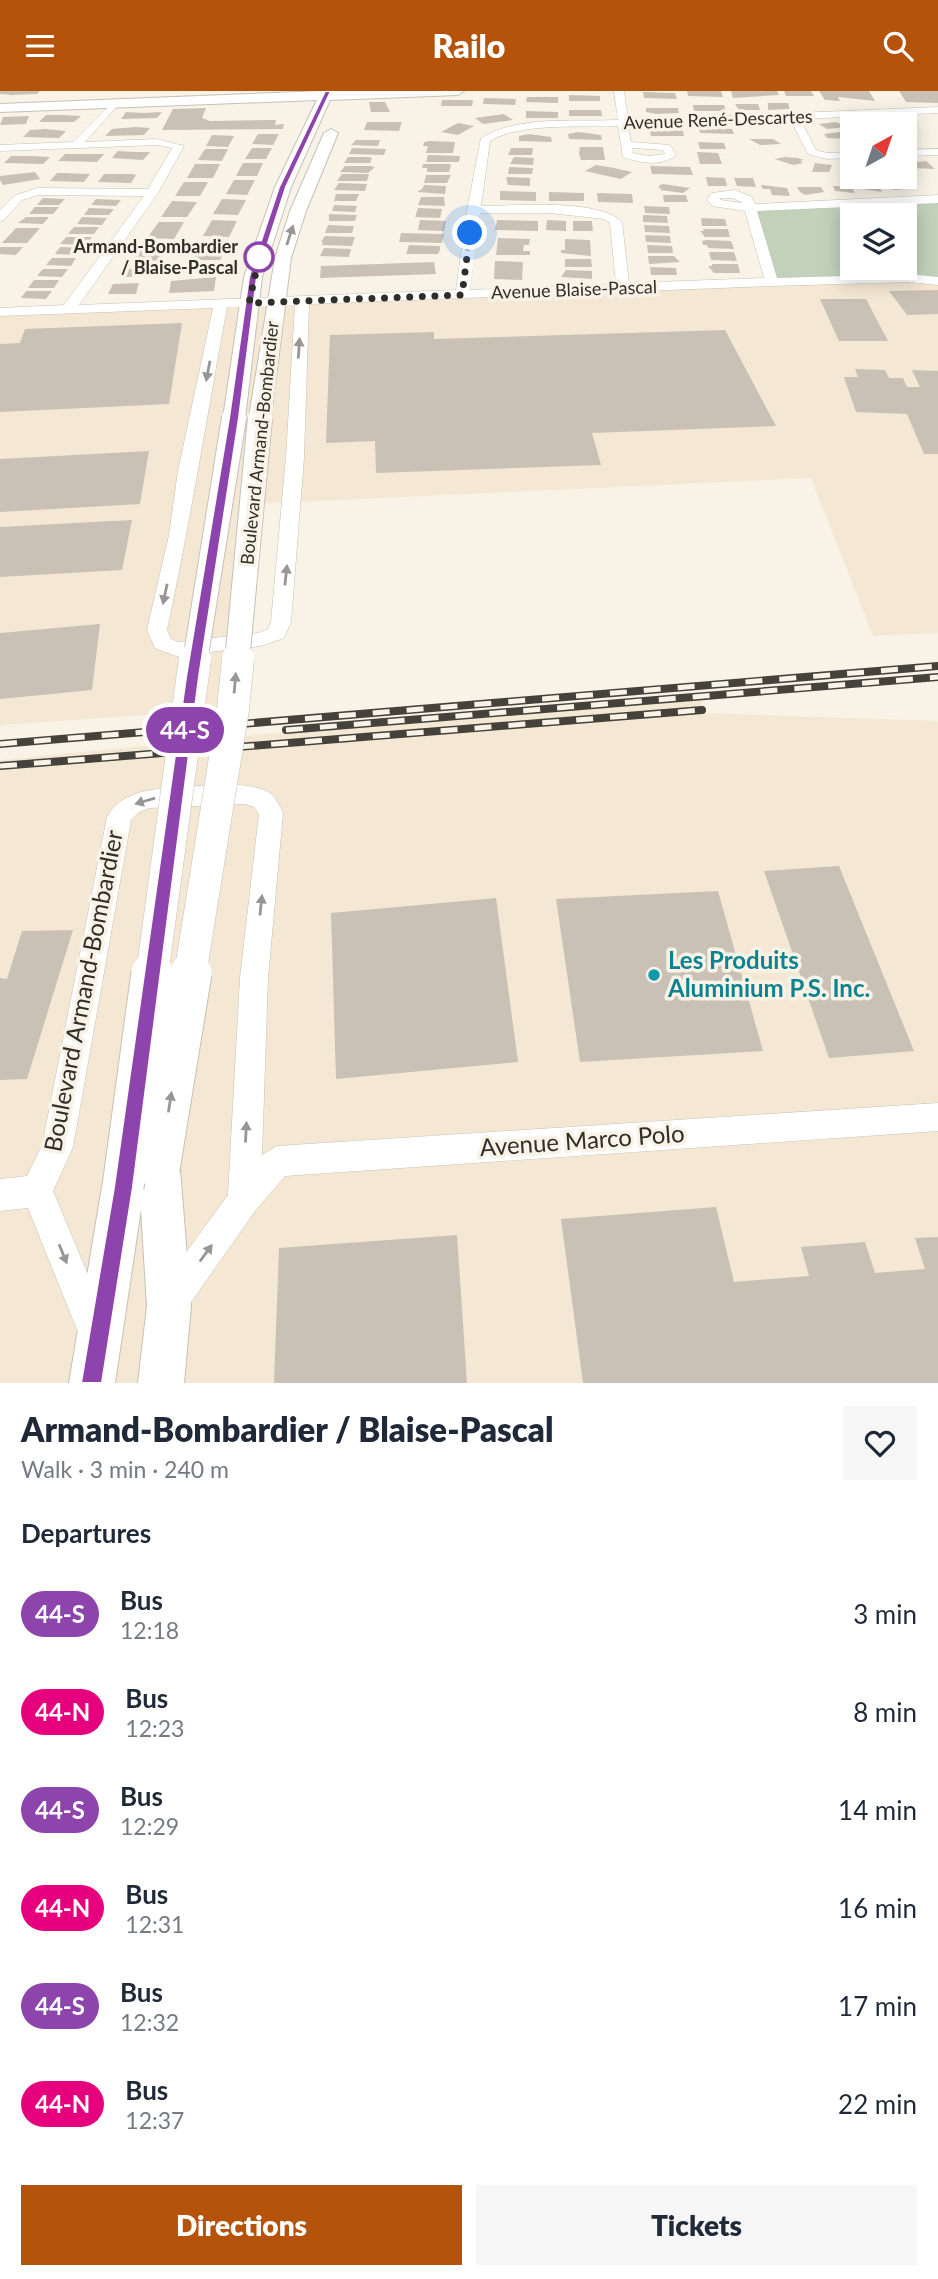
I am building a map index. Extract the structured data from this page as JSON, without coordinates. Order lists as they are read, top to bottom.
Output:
{
  "streets": {
    "street": [
      "Avenue René-Descartes",
      "Avenue Blaise-Pascal",
      "Boulevard Armand-Bombardier",
      "Avenue Marco Polo"
    ]
  },
  "crossings": [
    ["Avenue Blaise-Pascal", "Boulevard Armand-Bombardier"],
    ["Boulevard Armand-Bombardier", "Avenue Marco Polo"]
  ],
  "places": ["Armand-Bombardier / Blaise-Pascal", "Les Produits Aluminium P.S. Inc."],
  "lines": ["bus line 44-S"],
  "north": "top right",
  "page": {
    "header": "Railo",
    "on_map": "44-S",
    "heading": [
      ["Armand-Bombardier / Blaise-Pascal", "Walk · 3 min · 240 m"],
      "Departures"
    ],
    "list": [
      {
        "mark": "44-S",
        "name": "Bus",
        "note": "12:18",
        "value": "3 min"
      },
      {
        "mark": "44-N",
        "name": "Bus",
        "note": "12:23",
        "value": "8 min"
      },
      {
        "mark": "44-S",
        "name": "Bus",
        "note": "12:29",
        "value": "14 min"
      },
      {
        "mark": "44-N",
        "name": "Bus",
        "note": "12:31",
        "value": "16 min"
      },
      {
        "mark": "44-S",
        "name": "Bus",
        "note": "12:32",
        "value": "17 min"
      },
      {
        "mark": "44-N",
        "name": "Bus",
        "note": "12:37",
        "value": "22 min"
      }
    ],
    "buttons": ["Directions", "Tickets"]
  }
}
